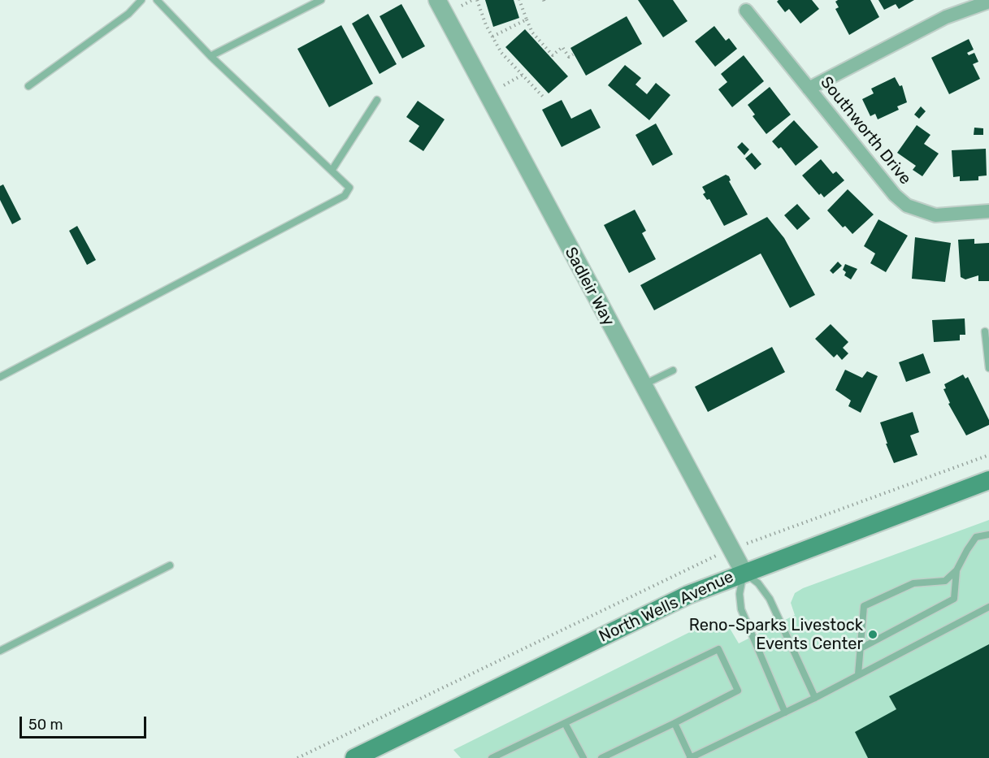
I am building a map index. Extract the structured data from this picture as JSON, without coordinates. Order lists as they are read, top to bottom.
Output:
{
  "streets": {
    "main road": ["North Wells Avenue"],
    "street": ["Southworth Drive", "Sadleir Way"]
  },
  "crossings": [
    ["Sadleir Way", "North Wells Avenue"]
  ],
  "places": ["Reno-Sparks Livestock Events Center"],
  "scale_bar": "50 m"
}
